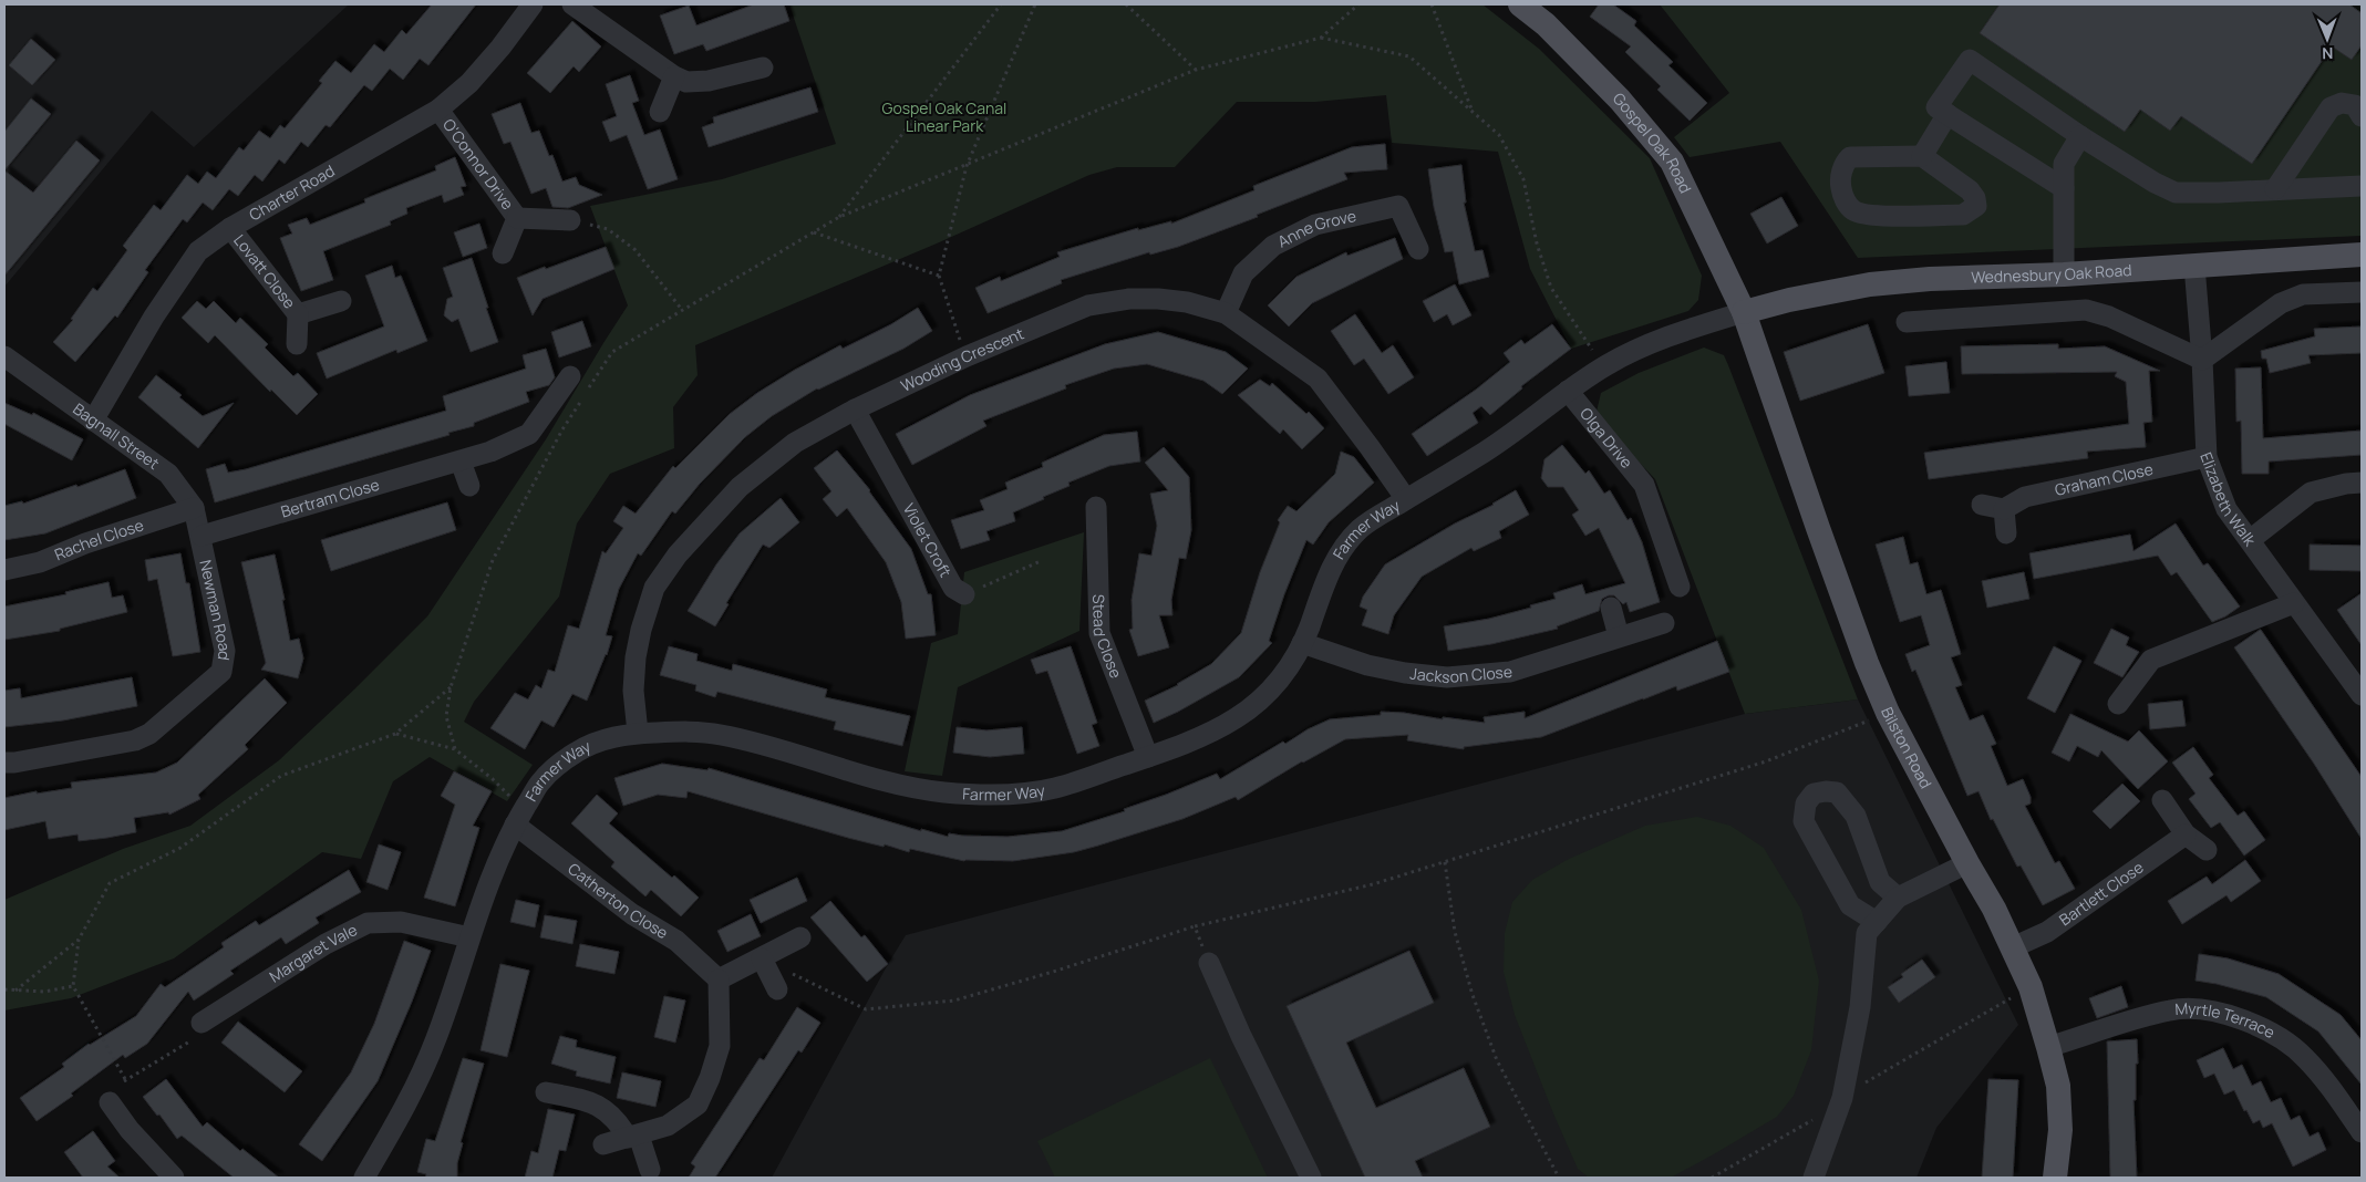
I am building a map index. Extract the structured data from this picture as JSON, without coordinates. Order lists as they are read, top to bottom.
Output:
{
  "streets": {
    "main road": ["Gospel Oak Road", "Wednesbury Oak Road", "Bilston Road"],
    "street": [
      "O'Connor Drive",
      "Charter Road",
      "Anne Grove",
      "Lovatt Close",
      "Wooding Crescent",
      "Bagnall Street",
      "Olga Drive",
      "Graham Close",
      "Elizabeth Walk",
      "Bertram Close",
      "Farmer Way",
      "Rachel Close",
      "Violet Croft",
      "Newman Road",
      "Stead Close",
      "Jackson Close",
      "Bartlett Close",
      "Catherton Close",
      "Margaret Vale",
      "Myrtle Terrace"
    ]
  },
  "crossings": [
    ["Gospel Oak Road", "Wednesbury Oak Road"],
    ["Gospel Oak Road", "Farmer Way"],
    ["Gospel Oak Road", "Bilston Road"],
    ["O'Connor Drive", "Charter Road"],
    ["Charter Road", "Lovatt Close"],
    ["Charter Road", "Bagnall Street"],
    ["Anne Grove", "Wooding Crescent"],
    ["Wednesbury Oak Road", "Elizabeth Walk"],
    ["Wednesbury Oak Road", "Farmer Way"],
    ["Wednesbury Oak Road", "Bilston Road"],
    ["Wooding Crescent", "Farmer Way"],
    ["Wooding Crescent", "Violet Croft"],
    ["Bagnall Street", "Bertram Close"],
    ["Bagnall Street", "Rachel Close"],
    ["Bagnall Street", "Newman Road"],
    ["Olga Drive", "Farmer Way"],
    ["Graham Close", "Elizabeth Walk"],
    ["Bertram Close", "Newman Road"],
    ["Farmer Way", "Stead Close"],
    ["Farmer Way", "Jackson Close"],
    ["Farmer Way", "Bilston Road"],
    ["Farmer Way", "Catherton Close"],
    ["Farmer Way", "Margaret Vale"],
    ["Bilston Road", "Bartlett Close"],
    ["Bilston Road", "Myrtle Terrace"]
  ],
  "parks": ["Gospel Oak Canal Linear Park"],
  "north": "bottom"
}
